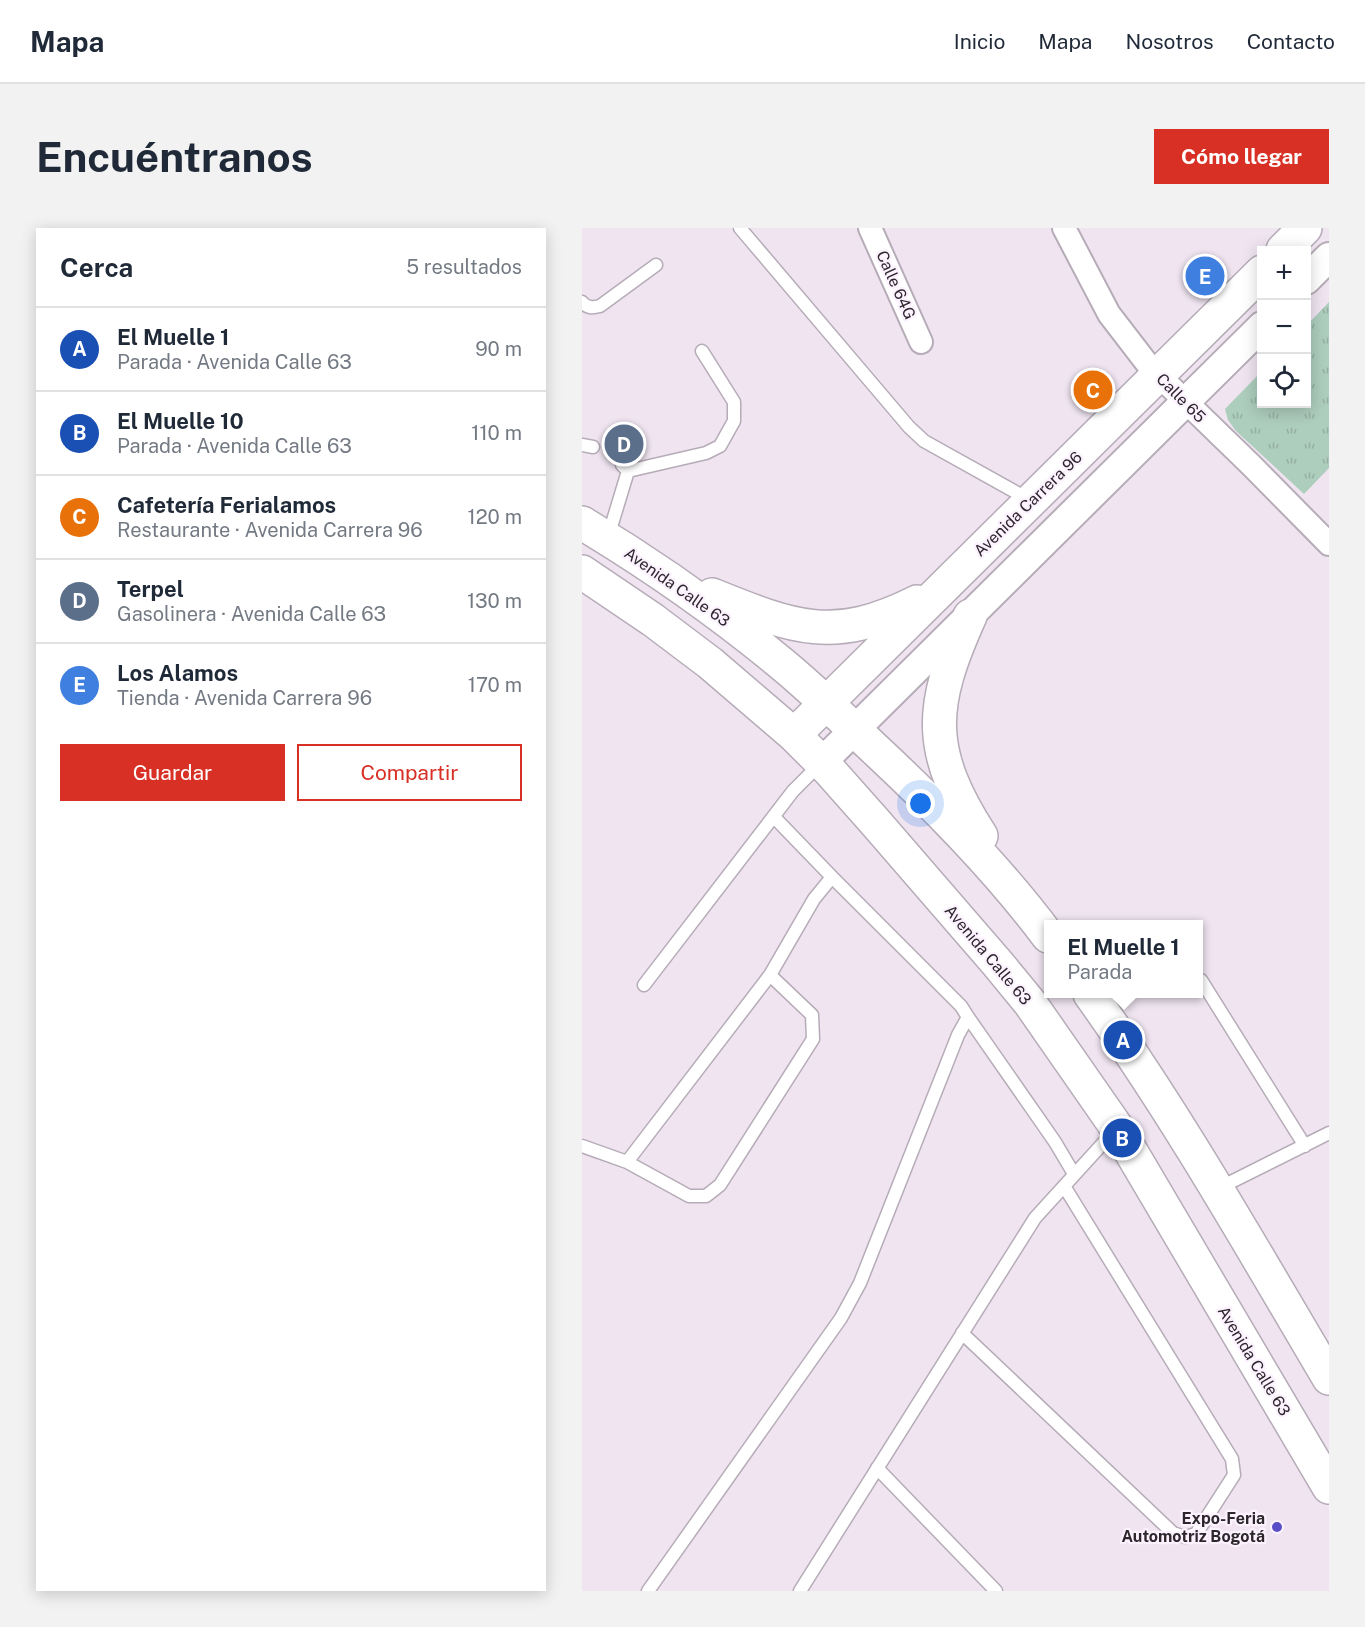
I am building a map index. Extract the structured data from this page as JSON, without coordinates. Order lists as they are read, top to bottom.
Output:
{
  "streets": {
    "main road": ["Avenida Carrera 96", "Avenida Calle 63"],
    "street": ["Calle 64G", "Calle 65"]
  },
  "crossings": [
    ["Calle 65", "Avenida Carrera 96"],
    ["Avenida Carrera 96", "Avenida Calle 63"]
  ],
  "places": ["Expo-Feria Automotriz Bogotá"],
  "page": {
    "header": "Mapa",
    "nav": [
      "Inicio",
      "Mapa",
      "Nosotros",
      "Contacto"
    ],
    "buttons": [
      "Cómo llegar",
      ["Guardar", "Compartir"]
    ],
    "title": "Encuéntranos",
    "heading": ["Cerca", "5 resultados"],
    "map_buttons": ["+", "−"],
    "pins": [
      "E",
      "C",
      "D",
      "A",
      "B"
    ],
    "list": [
      {
        "mark": "A",
        "name": "El Muelle 1",
        "note": "Parada · Avenida Calle 63",
        "value": "90 m"
      },
      {
        "mark": "B",
        "name": "El Muelle 10",
        "note": "Parada · Avenida Calle 63",
        "value": "110 m"
      },
      {
        "mark": "C",
        "name": "Cafetería Ferialamos",
        "note": "Restaurante · Avenida Carrera 96",
        "value": "120 m"
      },
      {
        "mark": "D",
        "name": "Terpel",
        "note": "Gasolinera · Avenida Calle 63",
        "value": "130 m"
      },
      {
        "mark": "E",
        "name": "Los Alamos",
        "note": "Tienda · Avenida Carrera 96",
        "value": "170 m"
      }
    ],
    "popup": ["El Muelle 1", "Parada"]
  }
}
